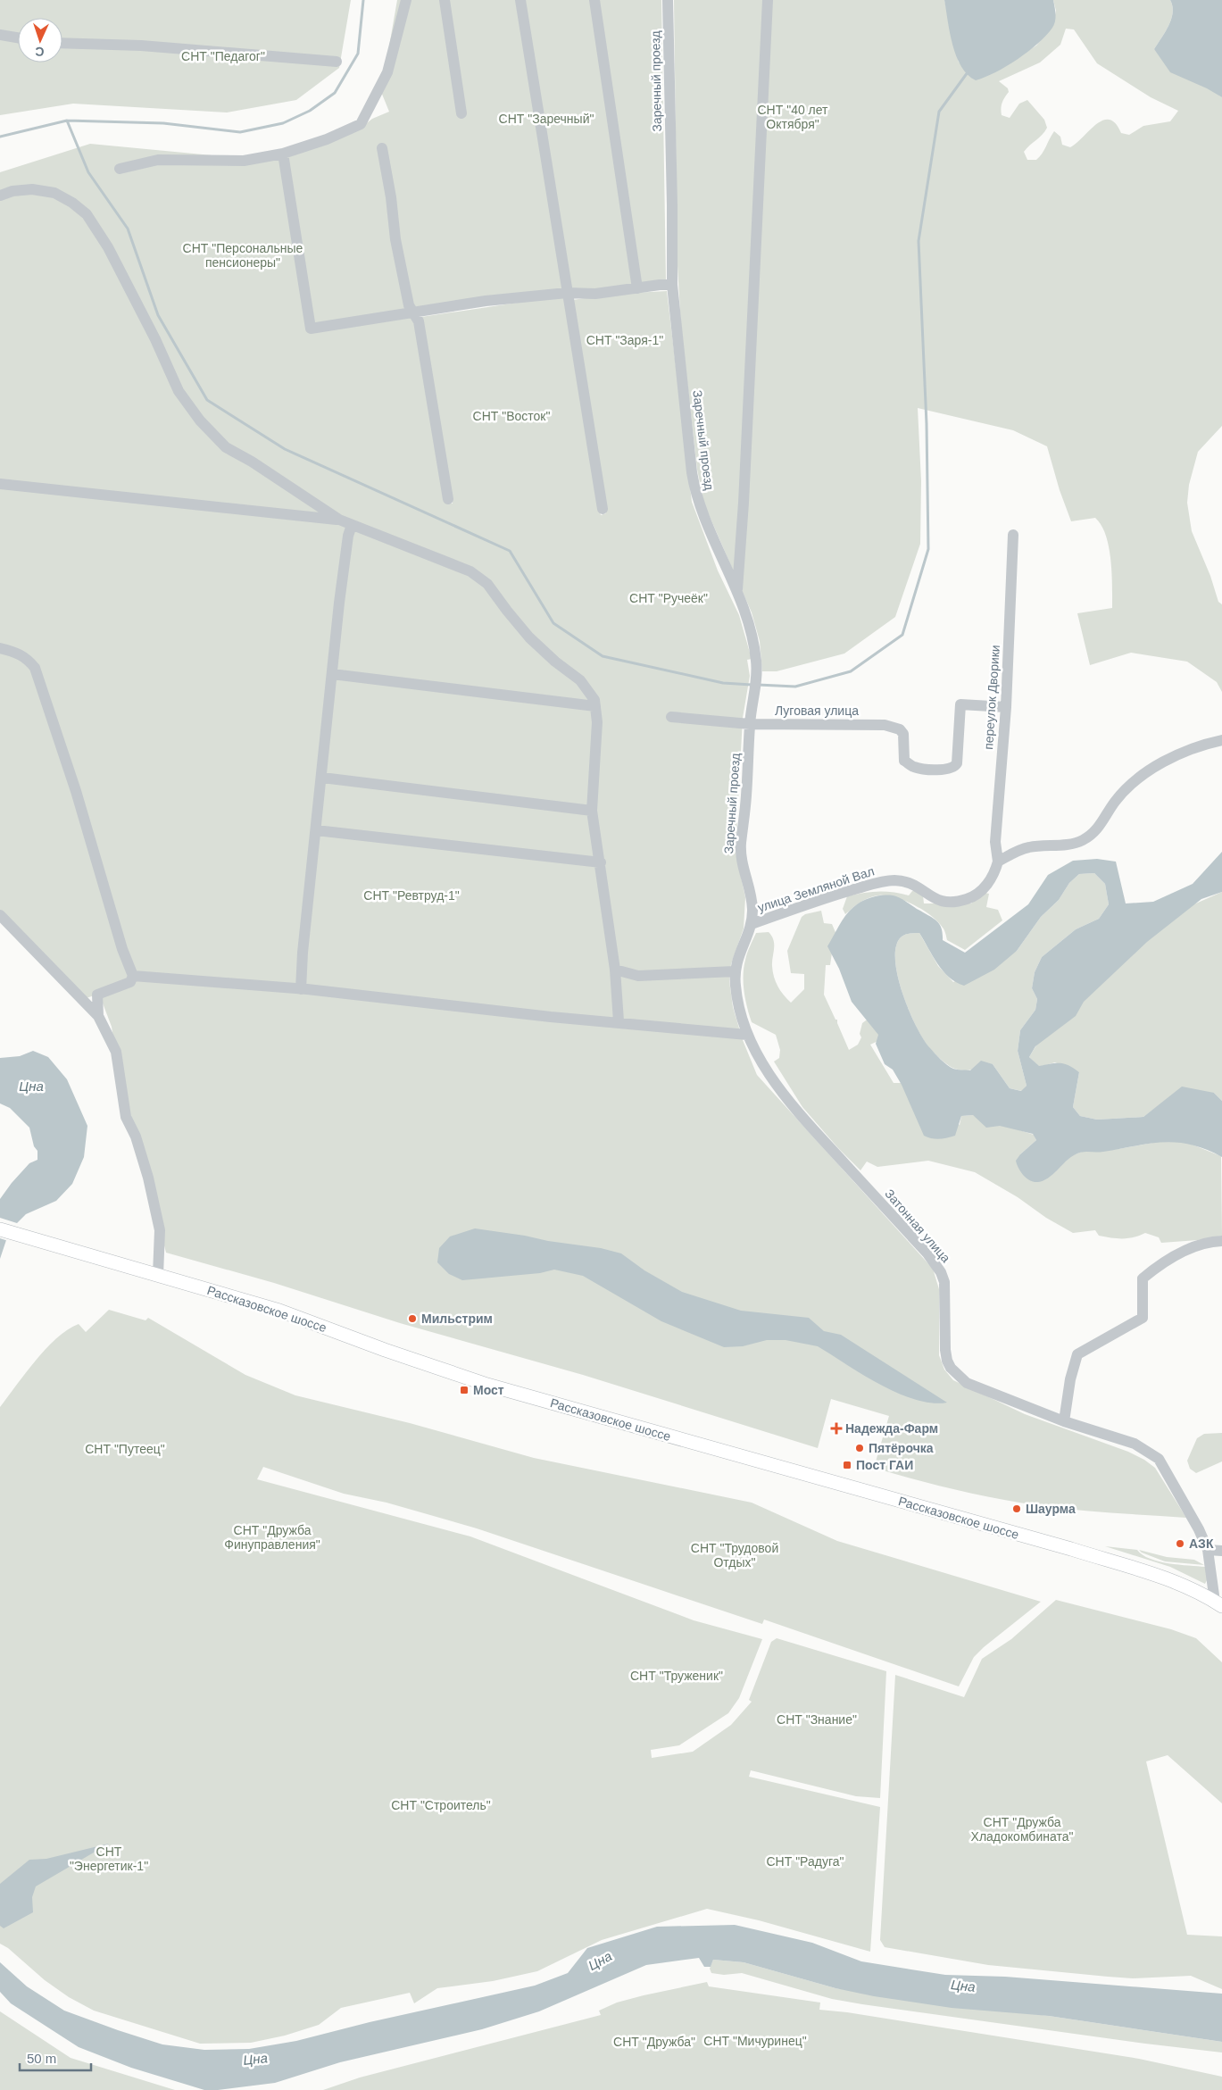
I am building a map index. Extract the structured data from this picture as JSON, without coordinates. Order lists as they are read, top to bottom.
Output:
{
  "streets": {
    "main road": ["Рассказовское шоссе"],
    "street": [
      "Заречный проезд",
      "переулок Дворики",
      "Луговая улица",
      "улица Земляной Вал",
      "Затонная улица"
    ]
  },
  "crossings": [
    ["Заречный проезд", "Луговая улица"],
    ["Заречный проезд", "улица Земляной Вал"],
    ["Заречный проезд", "Затонная улица"],
    ["переулок Дворики", "Луговая улица"],
    ["переулок Дворики", "улица Земляной Вал"],
    ["улица Земляной Вал", "Затонная улица"],
    ["Затонная улица", "Рассказовское шоссе"]
  ],
  "water": ["Цна"],
  "parks": [
    "СНТ \"Педагог\"",
    "СНТ \"40 лет Октября\"",
    "СНТ \"Заречный\"",
    "СНТ \"Персональные пенсионеры\"",
    "СНТ \"Заря-1\"",
    "СНТ \"Восток\"",
    "СНТ \"Ручеёк\"",
    "СНТ \"Ревтруд-1\"",
    "СНТ \"Путеец\"",
    "СНТ \"Дружба Финуправления\"",
    "СНТ \"Трудовой Отдых\"",
    "СНТ \"Труженик\"",
    "СНТ \"Знание\"",
    "СНТ \"Строитель\"",
    "СНТ \"Дружба Хладокомбината\"",
    "СНТ \"Энергетик-1\"",
    "СНТ \"Радуга\"",
    "СНТ \"Мичуринец\"",
    "СНТ \"Дружба\""
  ],
  "places": {
    "other": [
      "Мильстрим",
      "Пятёрочка",
      "Шаурма",
      "АЗК"
    ],
    "transit": ["Мост", "Пост ГАИ"],
    "health": ["Надежда-Фарм"]
  },
  "scale_bar": "50 m",
  "north": "bottom"
}
